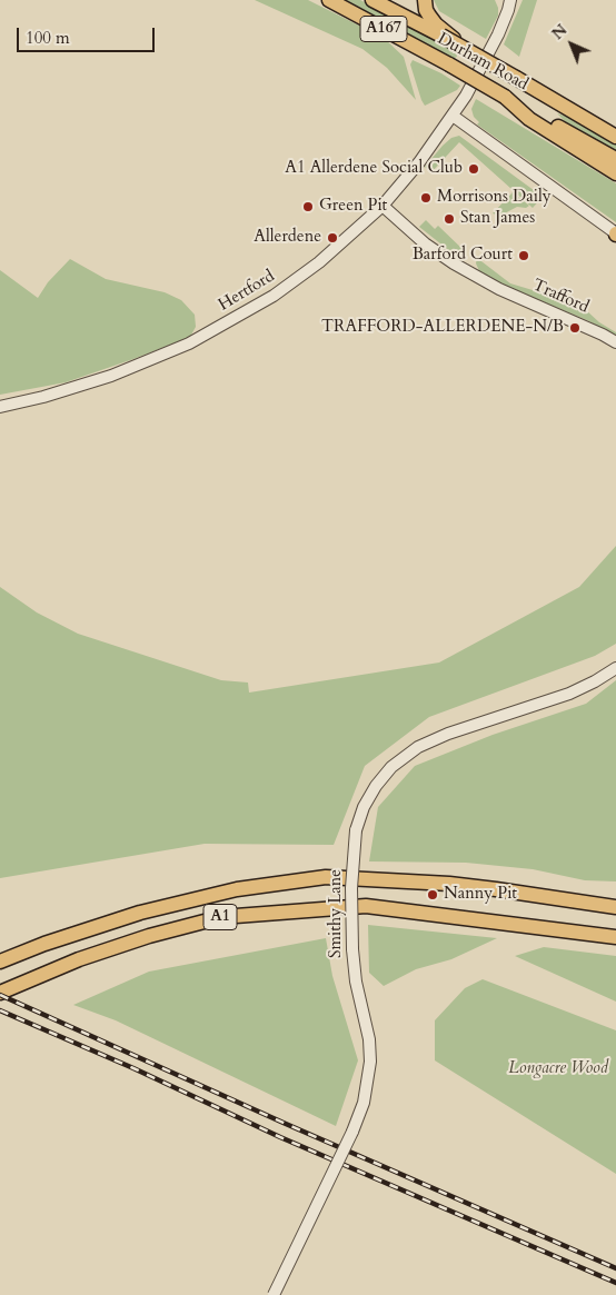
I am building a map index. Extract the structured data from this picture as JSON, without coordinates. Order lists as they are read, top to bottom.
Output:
{
  "streets": {
    "main road": ["A167", "Durham Road", "A1"],
    "street": ["Hertford", "Trafford", "Smithy Lane"]
  },
  "crossings": [
    ["Hertford", "Trafford"]
  ],
  "parks": ["Longacre Wood"],
  "places": [
    "A1 Allerdene Social Club",
    "Morrisons Daily",
    "Green Pit",
    "Stan James",
    "Allerdene",
    "Barford Court",
    "TRAFFORD-ALLERDENE-N/B",
    "Nanny Pit"
  ],
  "scale_bar": "100 m",
  "north": "top left"
}
